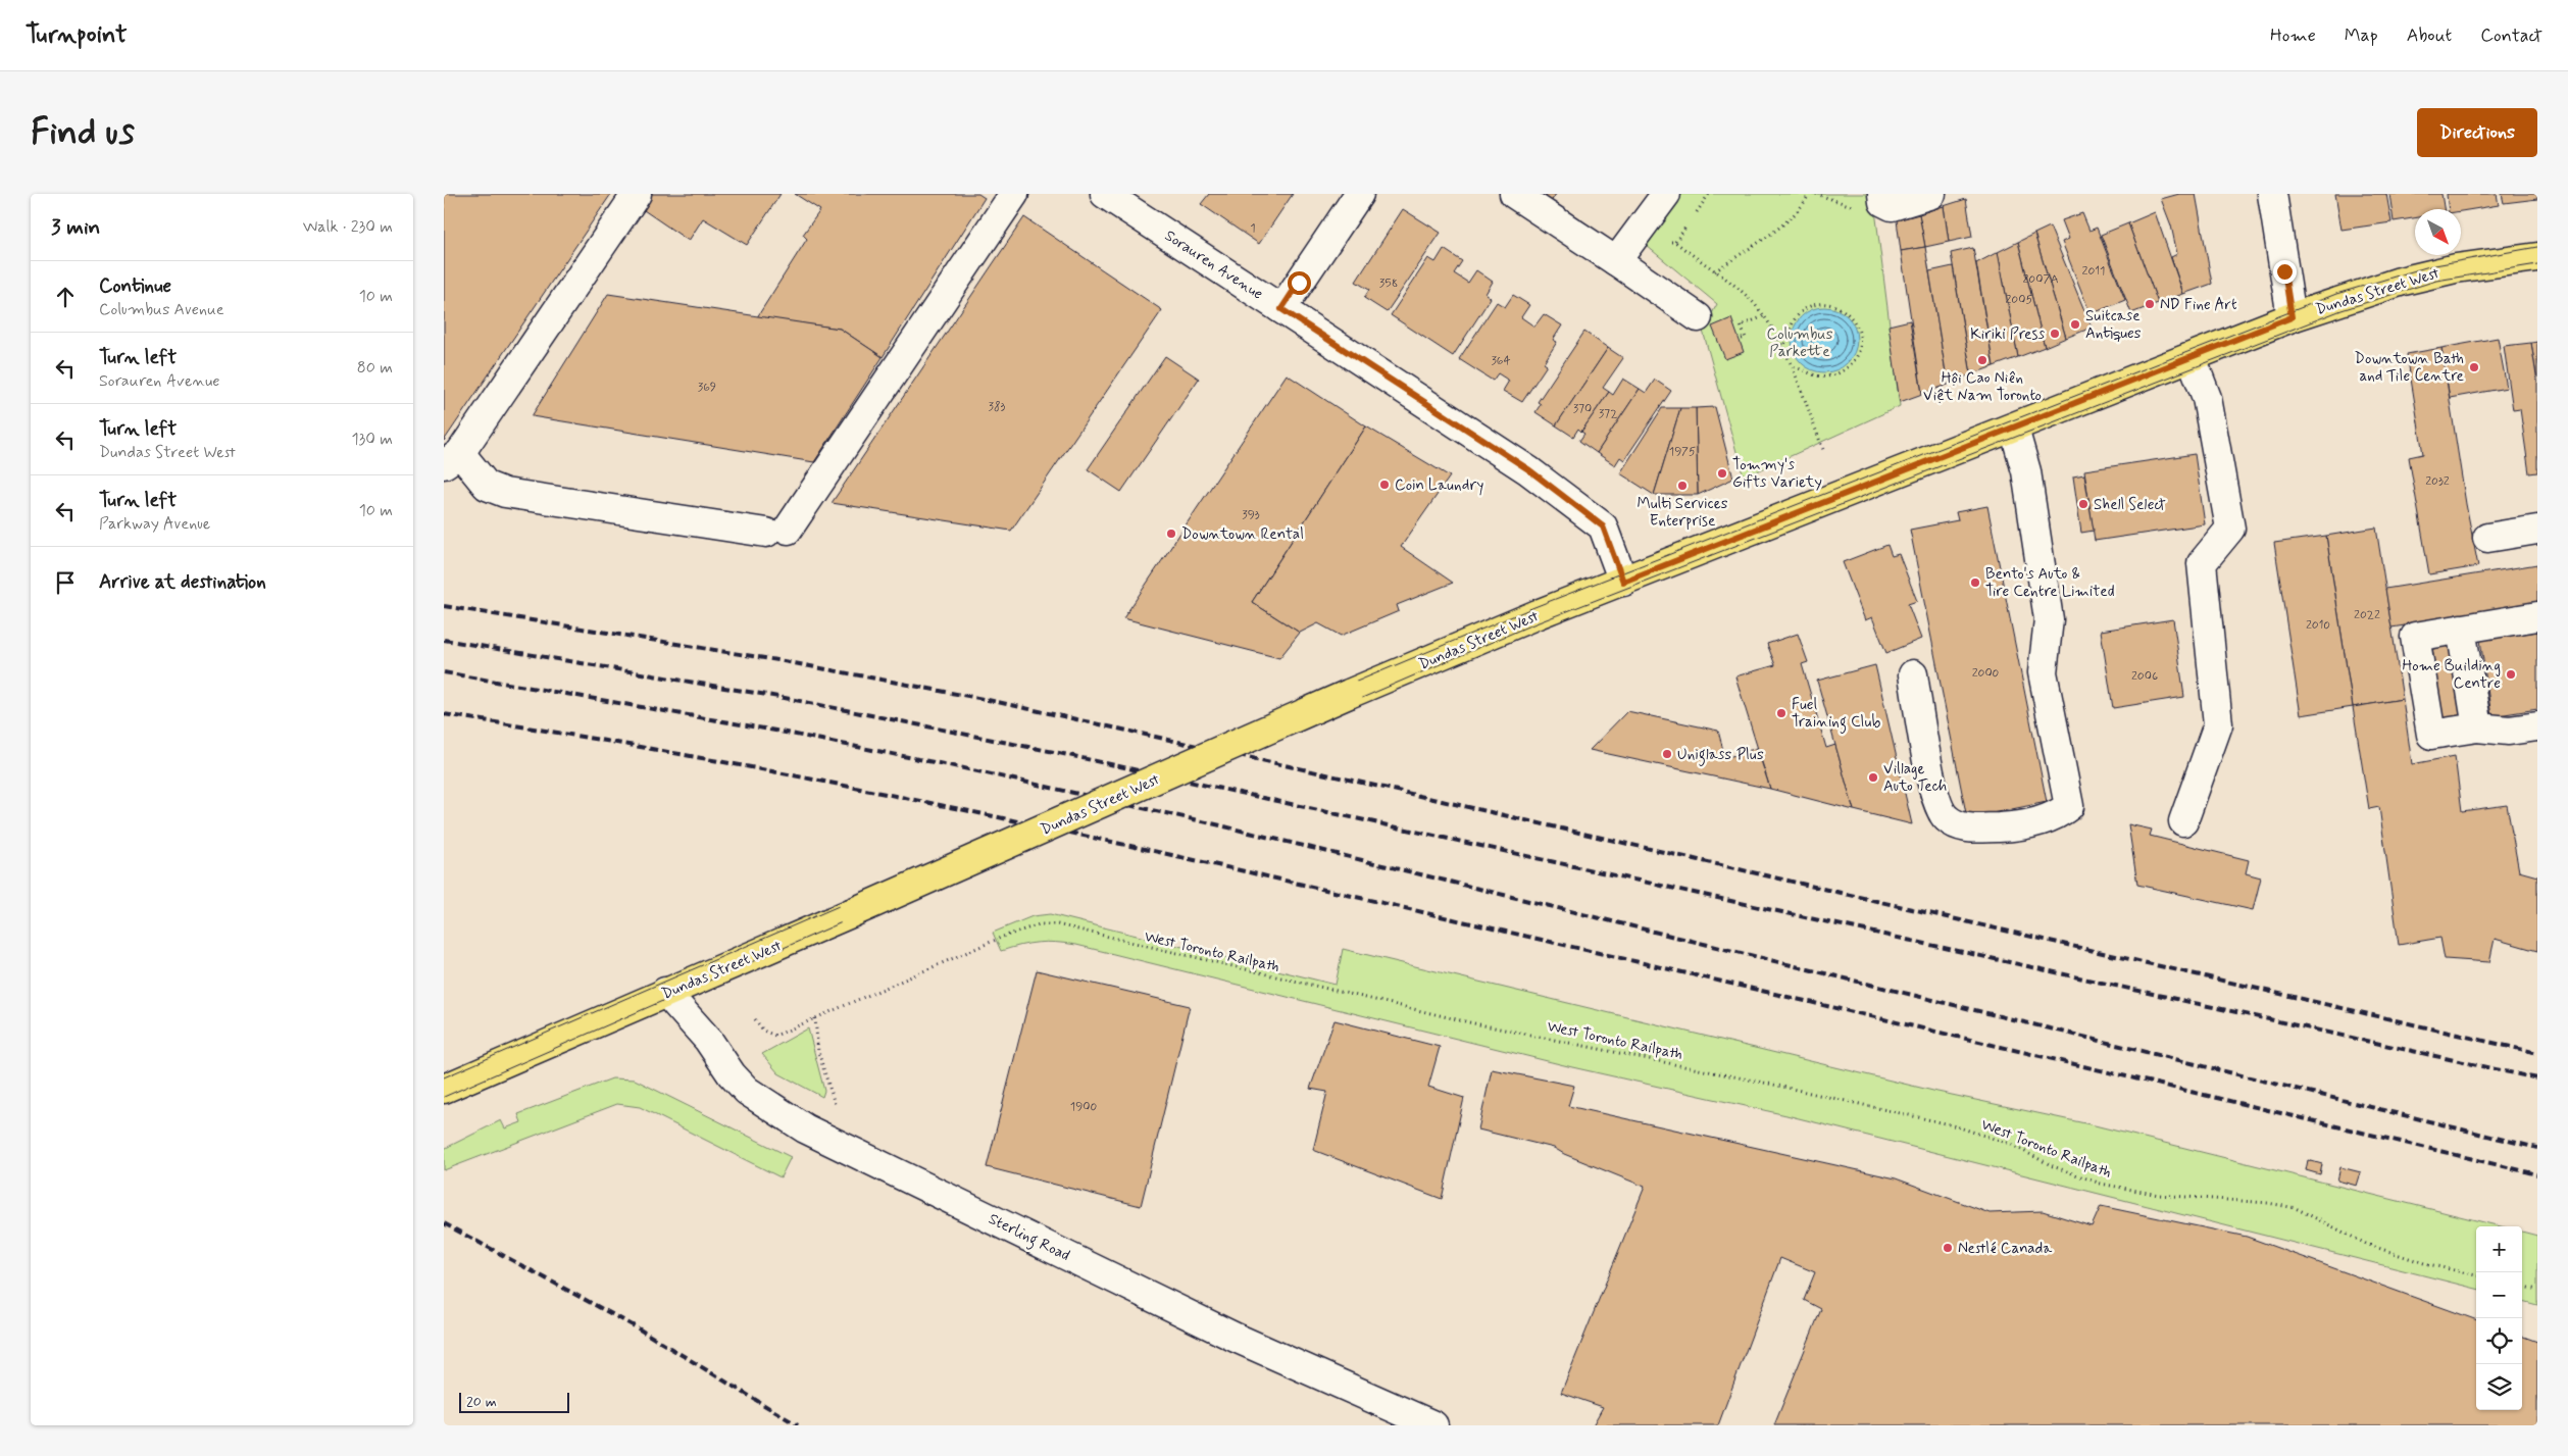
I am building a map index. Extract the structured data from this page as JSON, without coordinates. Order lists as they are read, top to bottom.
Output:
{
  "streets": {
    "main road": ["Dundas Street West"],
    "street": ["Sorauren Avenue", "Sterling Road"],
    "path": ["West Toronto Railpath"]
  },
  "crossings": [
    ["Sorauren Avenue", "Dundas Street West"],
    ["Dundas Street West", "Sterling Road"]
  ],
  "parks": ["Columbus Parkette"],
  "places": [
    "ND Fine Art",
    "Suitcase Antiques",
    "Kiriki Press",
    "Hội Cao Niên Việt Nam Toronto",
    "Downtown Bath and Tile Centre",
    "Tommy's Gifts Variety",
    "Coin Laundry",
    "Multi Services Enterprise",
    "Shell Select",
    "Downtown Rental",
    "Bento's Auto & Tire Centre Limited",
    "Home Building Centre",
    "Fuel Training Club",
    "Uniglass Plus",
    "Village Auto Tech",
    "Nestlé Canada"
  ],
  "house_numbers": [
    "1",
    "2011",
    "2007A",
    "358",
    "2005",
    "364",
    "369",
    "383",
    "370",
    "372",
    "1975",
    "2032",
    "393",
    "2022",
    "2010",
    "2000",
    "2006",
    "1900"
  ],
  "scale_bar": "20 m",
  "north": "bottom right",
  "page": {
    "header": "Turnpoint",
    "nav": [
      "Home",
      "Map",
      "About",
      "Contact"
    ],
    "buttons": "Directions",
    "title": "Find us",
    "heading": ["3 min", "Walk · 230 m"],
    "list": [
      ["Continue", "Columbus Avenue", "10 m"],
      ["Turn left", "Sorauren Avenue", "80 m"],
      ["Turn left", "Dundas Street West", "130 m"],
      ["Turn left", "Parkway Avenue", "10 m"],
      "Arrive at destination"
    ],
    "map_buttons": ["+", "−"],
    "scale": "20 m"
  }
}
